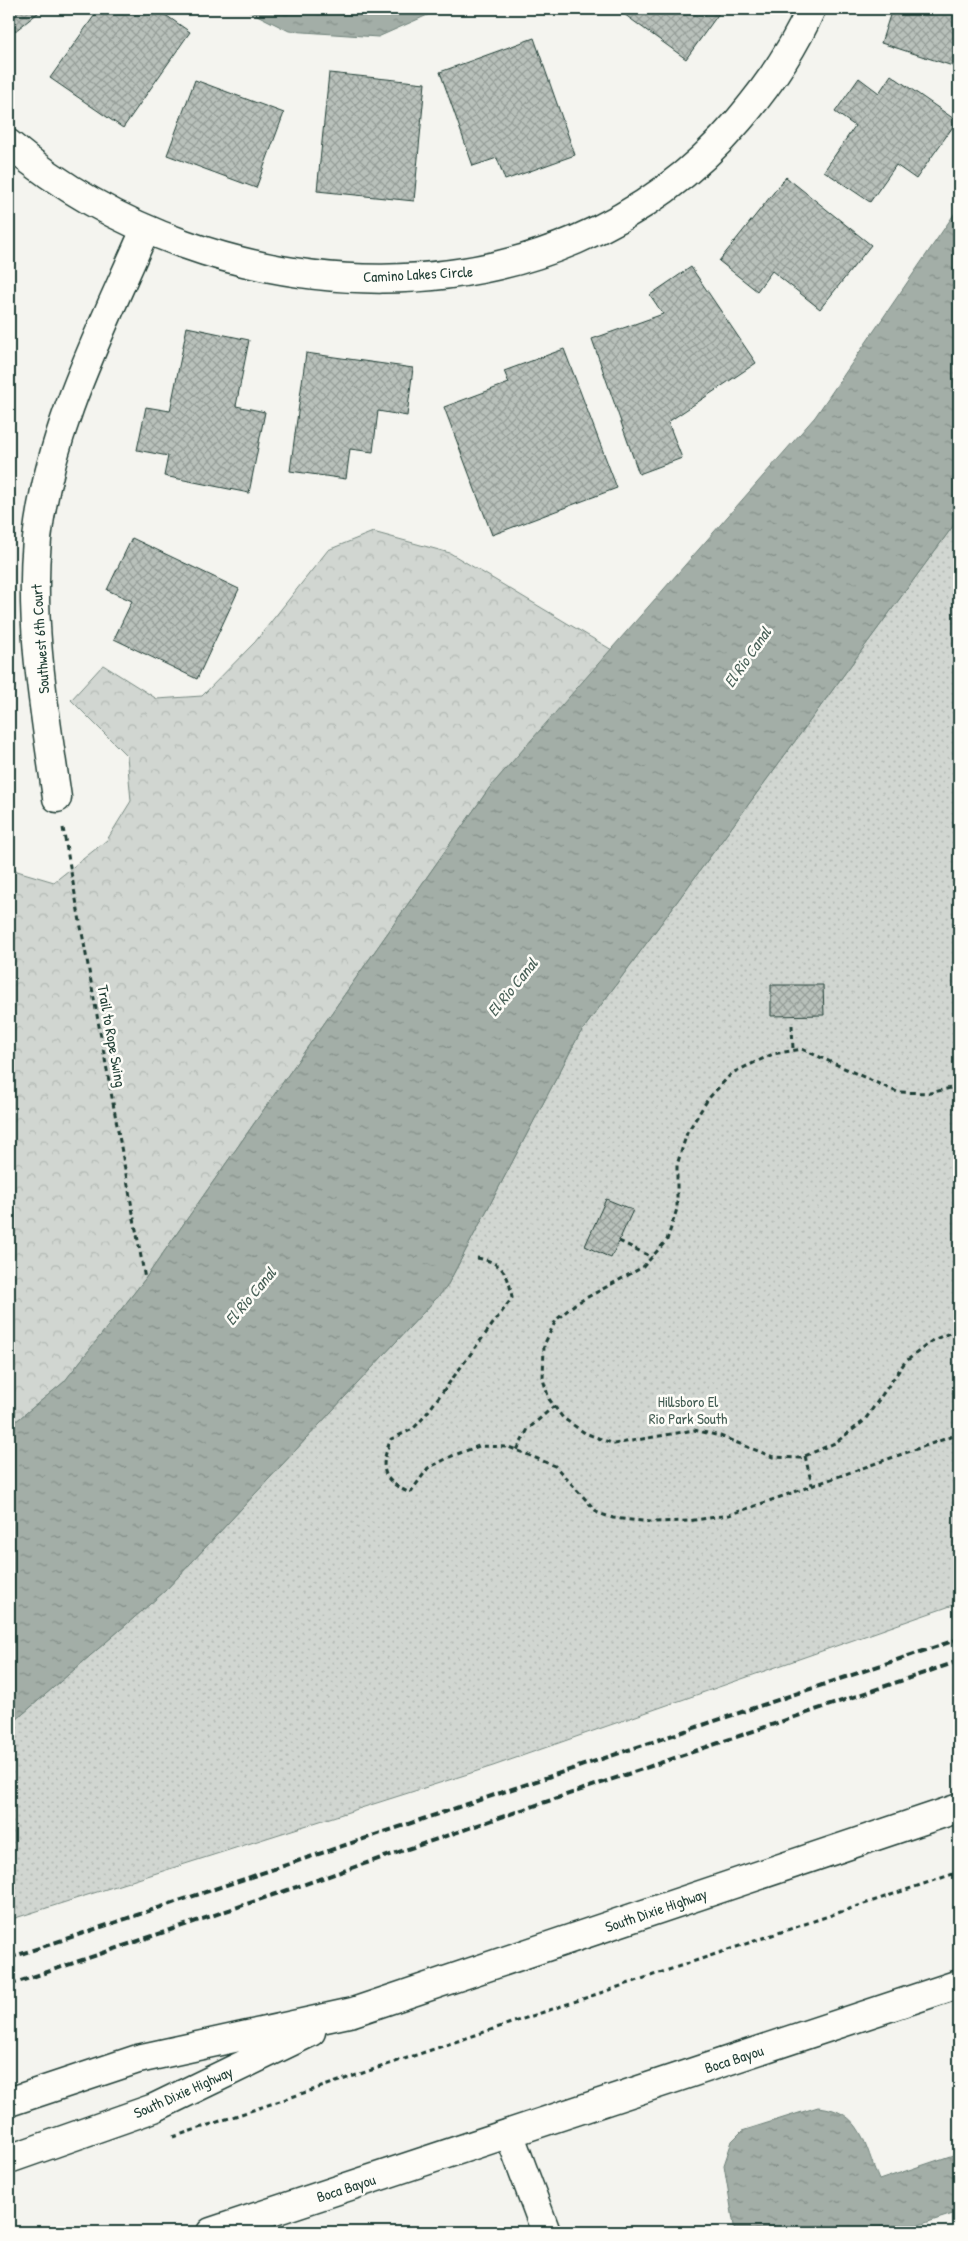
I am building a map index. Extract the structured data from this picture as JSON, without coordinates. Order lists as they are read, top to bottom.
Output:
{
  "streets": {
    "street": [
      "Camino Lakes Circle",
      "Southwest 6th Court",
      "South Dixie Highway",
      "Boca Bayou"
    ],
    "path": ["Trail to Rope Swing"]
  },
  "crossings": [
    ["Camino Lakes Circle", "Southwest 6th Court"],
    ["Southwest 6th Court", "Trail to Rope Swing"]
  ],
  "water": ["El Rio Canal"],
  "parks": ["Hillsboro El Rio Park South"]
}
